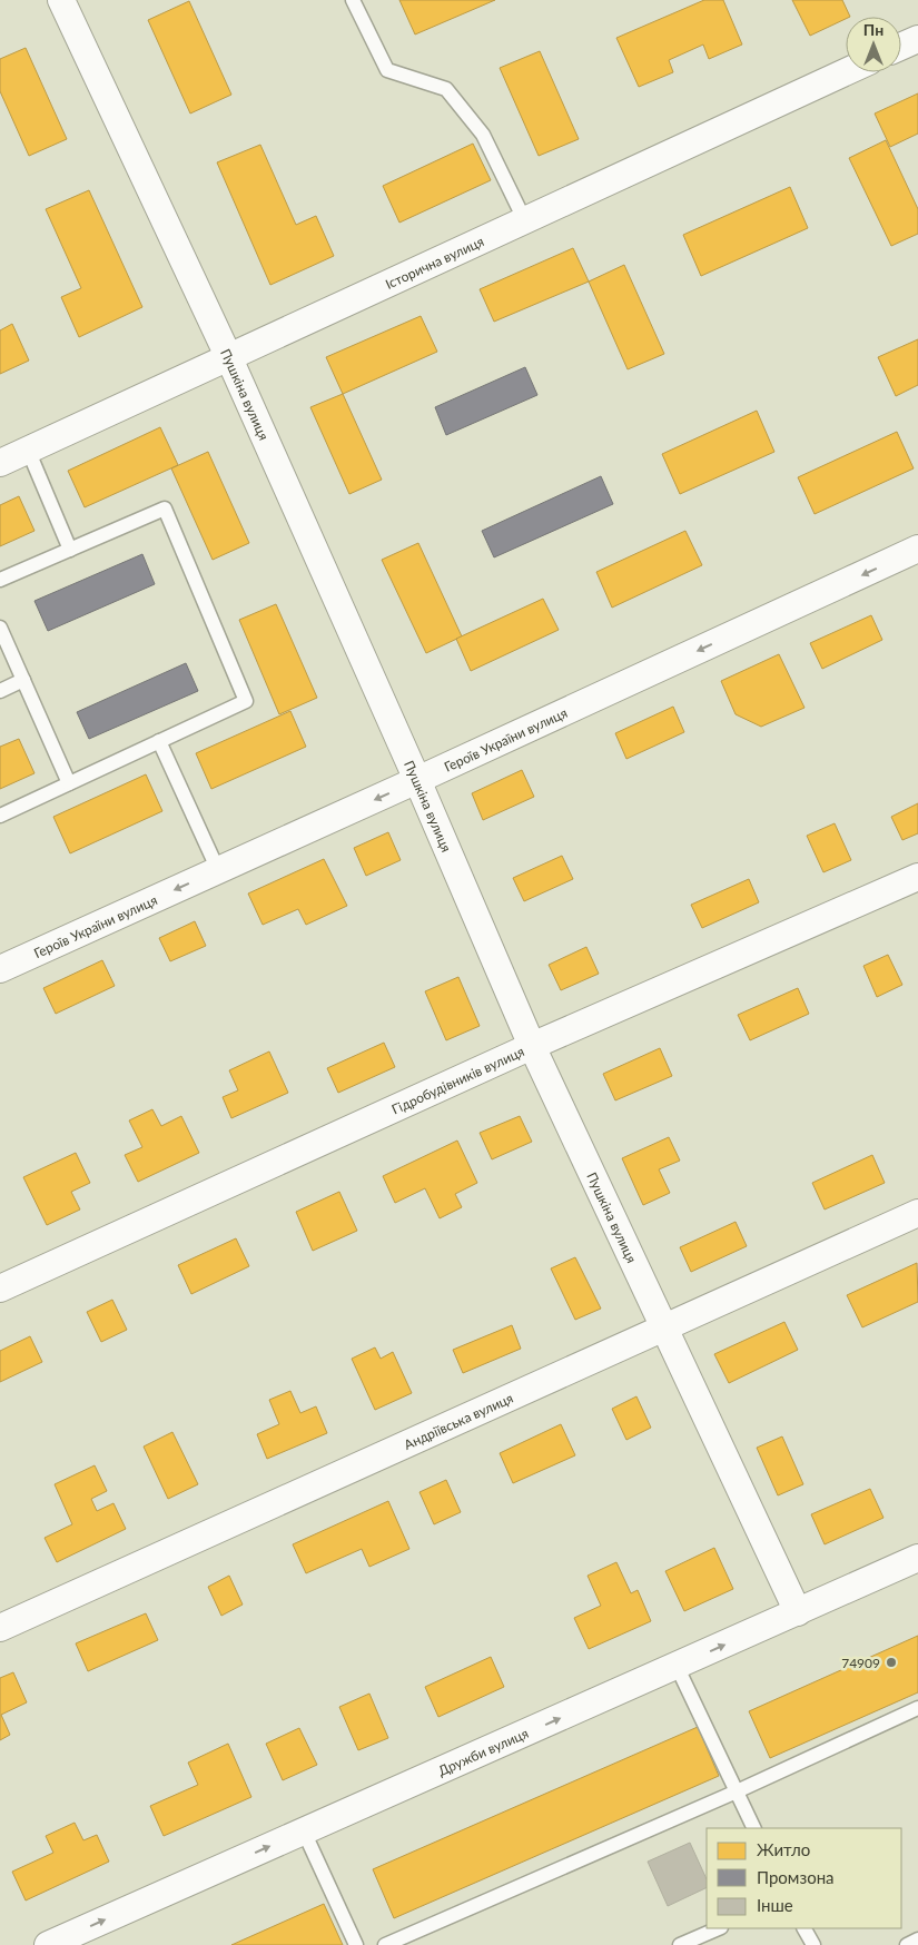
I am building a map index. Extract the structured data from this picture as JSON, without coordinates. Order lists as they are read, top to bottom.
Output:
{
  "streets": {
    "street": [
      "Історична вулиця",
      "Пушкіна вулиця",
      "Героїв України вулиця",
      "Гідробудівників вулиця",
      "Андріївська вулиця",
      "Дружби вулиця"
    ]
  },
  "crossings": [
    ["Історична вулиця", "Пушкіна вулиця"],
    ["Пушкіна вулиця", "Героїв України вулиця"],
    ["Пушкіна вулиця", "Гідробудівників вулиця"],
    ["Пушкіна вулиця", "Андріївська вулиця"],
    ["Пушкіна вулиця", "Дружби вулиця"]
  ],
  "one_way": ["Героїв України вулиця", "Дружби вулиця"],
  "places": ["74909"],
  "legend": ["Житло", "Промзона", "Інше"],
  "north": "top"
}
